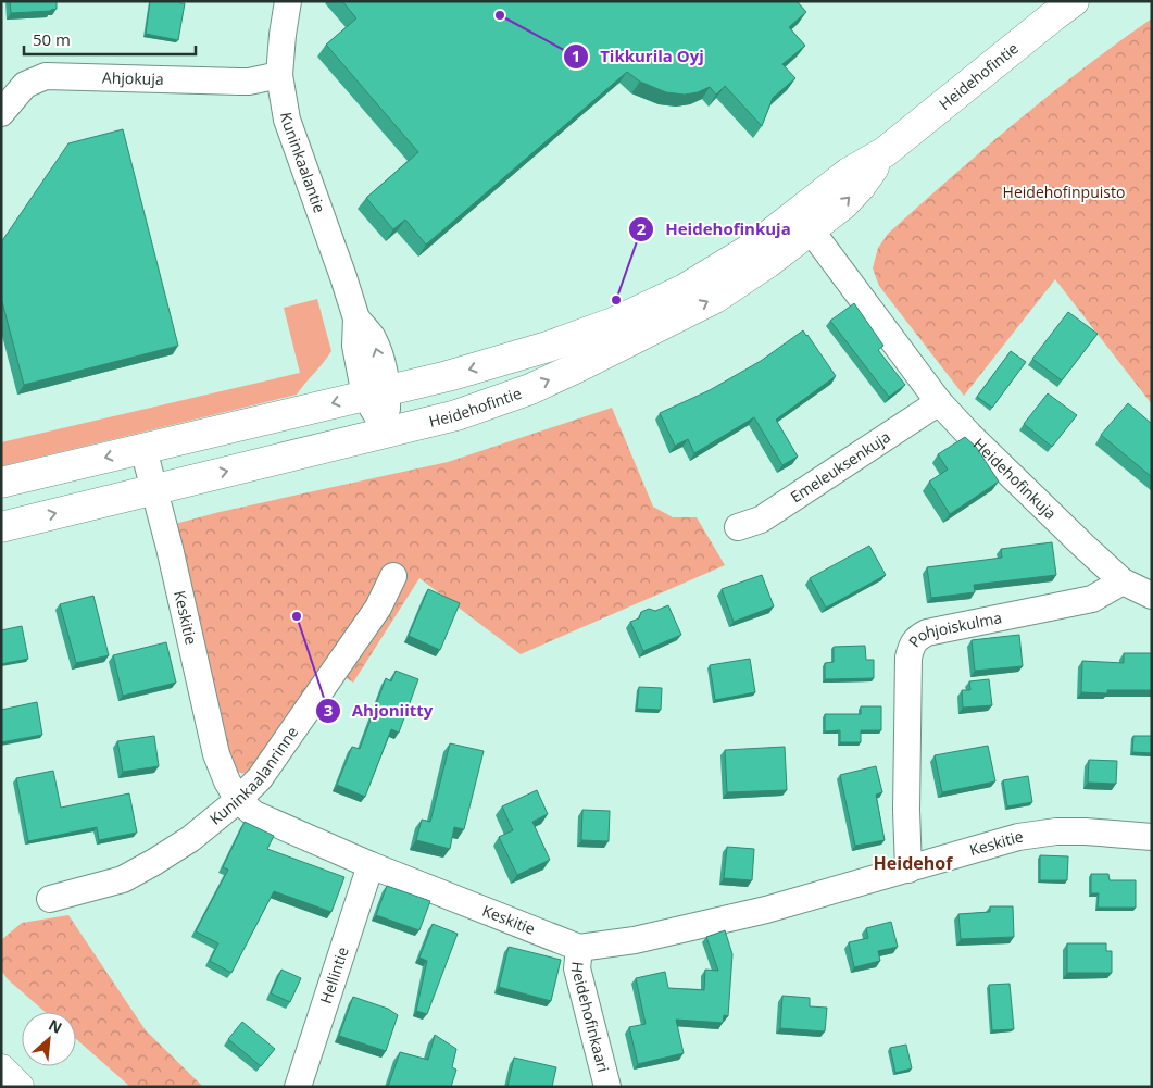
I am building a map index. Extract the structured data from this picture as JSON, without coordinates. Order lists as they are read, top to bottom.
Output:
{
  "streets": {
    "main road": ["Heidehofintie"],
    "street": [
      "Ahjokuja",
      "Kuninkaalantie",
      "Emeleuksenkuja",
      "Heidehofinkuja",
      "Keskitie",
      "Pohjoiskulma",
      "Kuninkaalanrinne",
      "Hellintie",
      "Heidehofinkaari"
    ]
  },
  "crossings": [
    ["Heidehofintie", "Kuninkaalantie"],
    ["Heidehofintie", "Heidehofinkuja"],
    ["Heidehofintie", "Keskitie"],
    ["Ahjokuja", "Kuninkaalantie"],
    ["Emeleuksenkuja", "Heidehofinkuja"],
    ["Heidehofinkuja", "Pohjoiskulma"],
    ["Keskitie", "Pohjoiskulma"],
    ["Keskitie", "Kuninkaalanrinne"],
    ["Keskitie", "Hellintie"],
    ["Keskitie", "Heidehofinkaari"]
  ],
  "districts": ["Heidehof"],
  "parks": ["Heidehofinpuisto"],
  "places": ["Tikkurila Oyj", "Heidehofinkuja", "Ahjoniitty"],
  "scale_bar": "50 m",
  "north": "top right"
}
